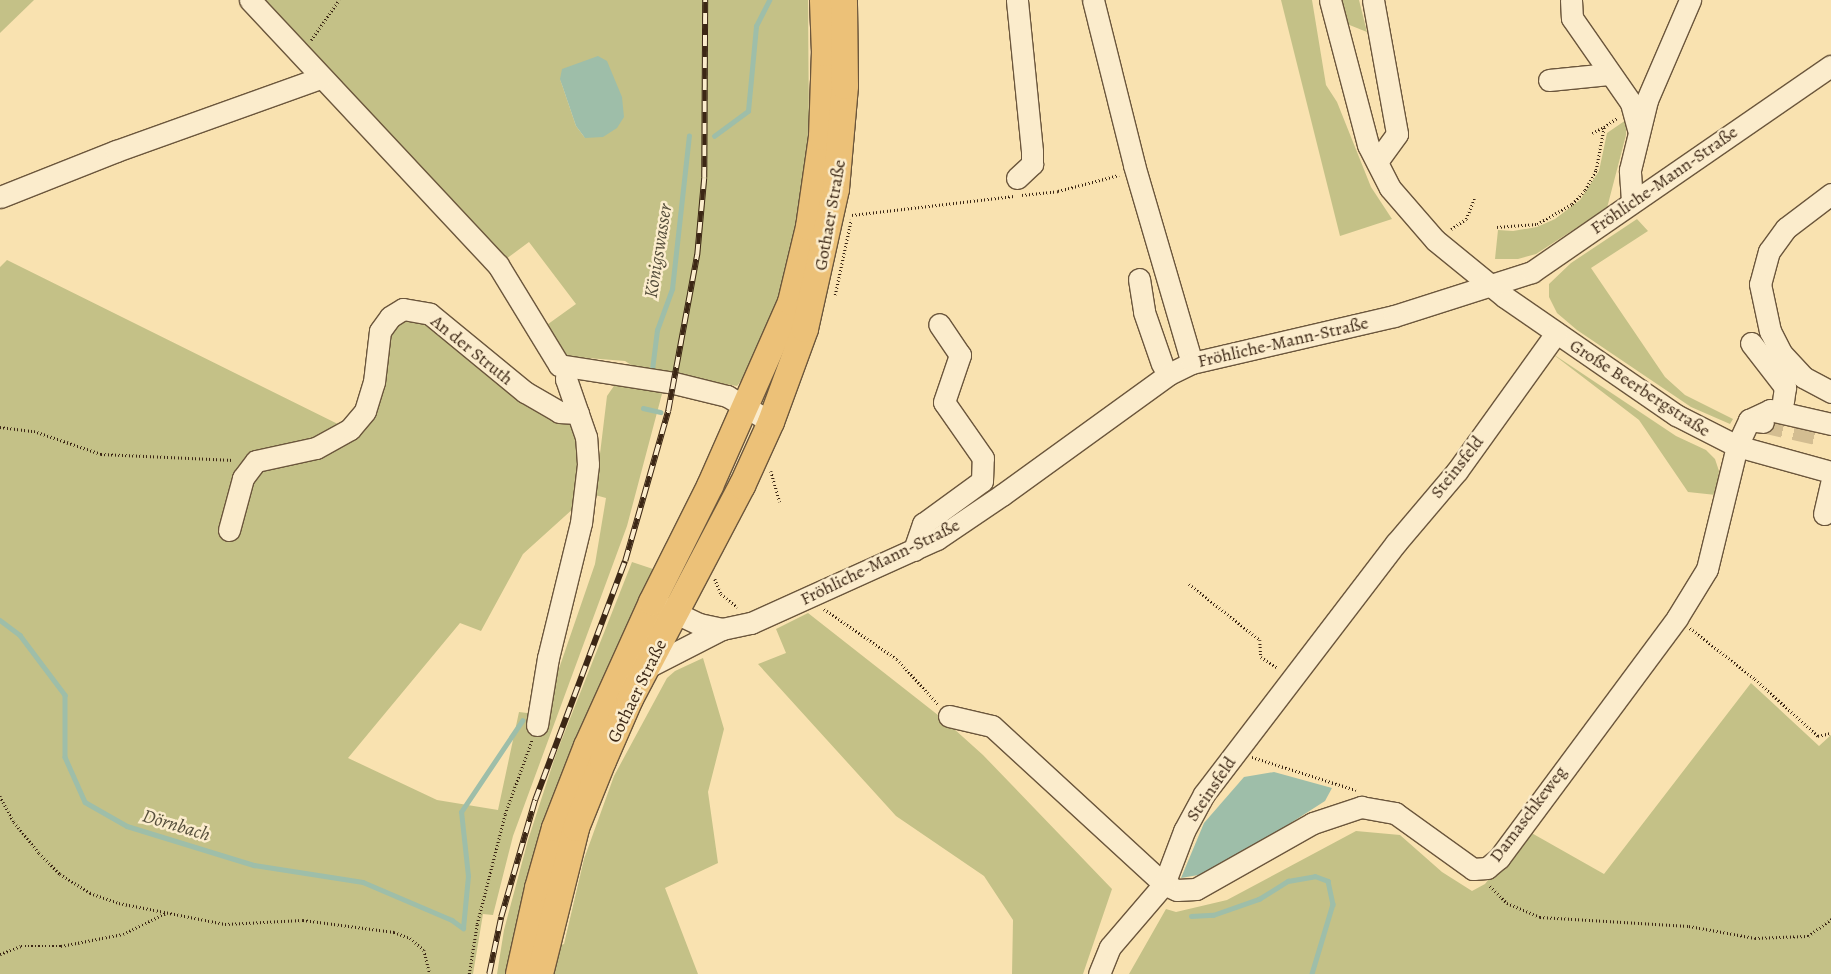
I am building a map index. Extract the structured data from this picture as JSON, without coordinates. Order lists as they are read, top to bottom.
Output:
{
  "streets": {
    "main road": ["Gothaer Straße"],
    "street": [
      "Fröhliche-Mann-Straße",
      "An der Struth",
      "Große Beerbergstraße",
      "Steinsfeld",
      "Damaschkeweg"
    ]
  },
  "crossings": [
    ["Fröhliche-Mann-Straße", "Gothaer Straße"],
    ["Fröhliche-Mann-Straße", "Große Beerbergstraße"],
    ["Große Beerbergstraße", "Steinsfeld"],
    ["Große Beerbergstraße", "Damaschkeweg"],
    ["Steinsfeld", "Damaschkeweg"]
  ],
  "water": ["Königswasser", "Dörnbach"]
}
